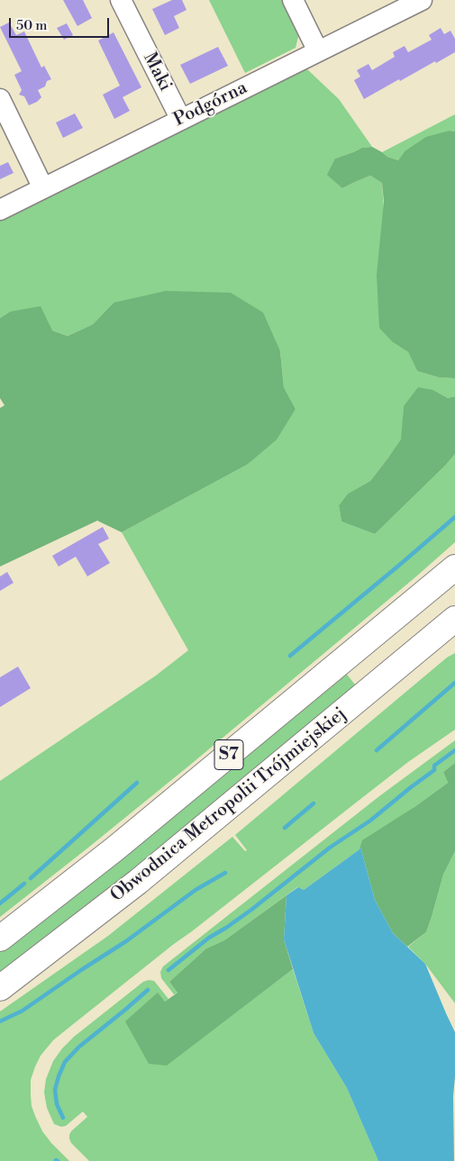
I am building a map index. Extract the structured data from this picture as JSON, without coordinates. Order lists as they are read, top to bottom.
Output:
{
  "streets": {
    "highway": ["S7", "Obwodnica Metropolii Trójmiejskiej"],
    "street": ["Maki", "Podgórna"]
  },
  "crossings": [
    ["Maki", "Podgórna"]
  ],
  "scale_bar": "50 m"
}
